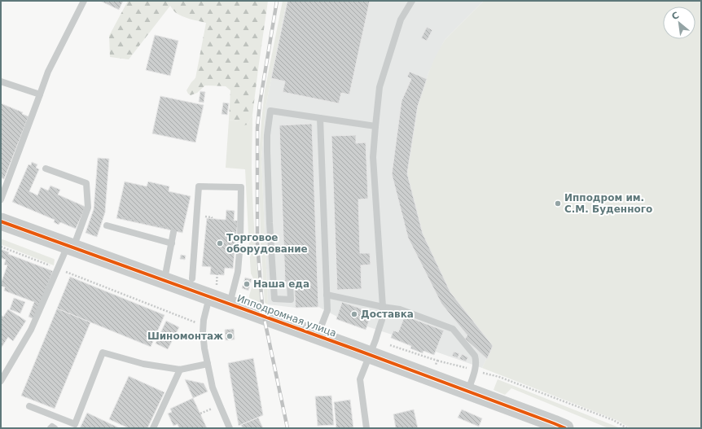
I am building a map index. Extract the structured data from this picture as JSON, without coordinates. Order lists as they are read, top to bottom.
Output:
{
  "streets": {
    "street": ["Ипподромная улица"]
  },
  "places": [
    "Ипподром им. С.М. Буденного",
    "Торговое оборудование",
    "Наша еда",
    "Доставка",
    "Шиномонтаж"
  ],
  "north": "top left"
}
